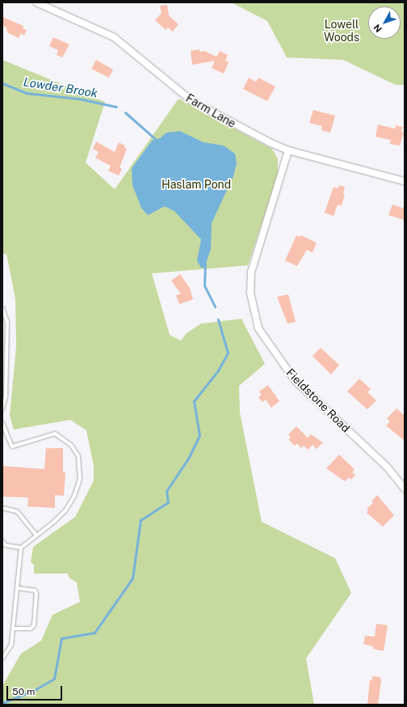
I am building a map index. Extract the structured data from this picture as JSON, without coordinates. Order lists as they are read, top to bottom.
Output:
{
  "streets": {
    "street": ["Farm Lane", "Fieldstone Road"]
  },
  "crossings": [
    ["Farm Lane", "Fieldstone Road"]
  ],
  "water": ["Lowder Brook"],
  "parks": ["Lowell Woods", "Haslam Pond"],
  "scale_bar": "50 m",
  "north": "bottom left"
}
